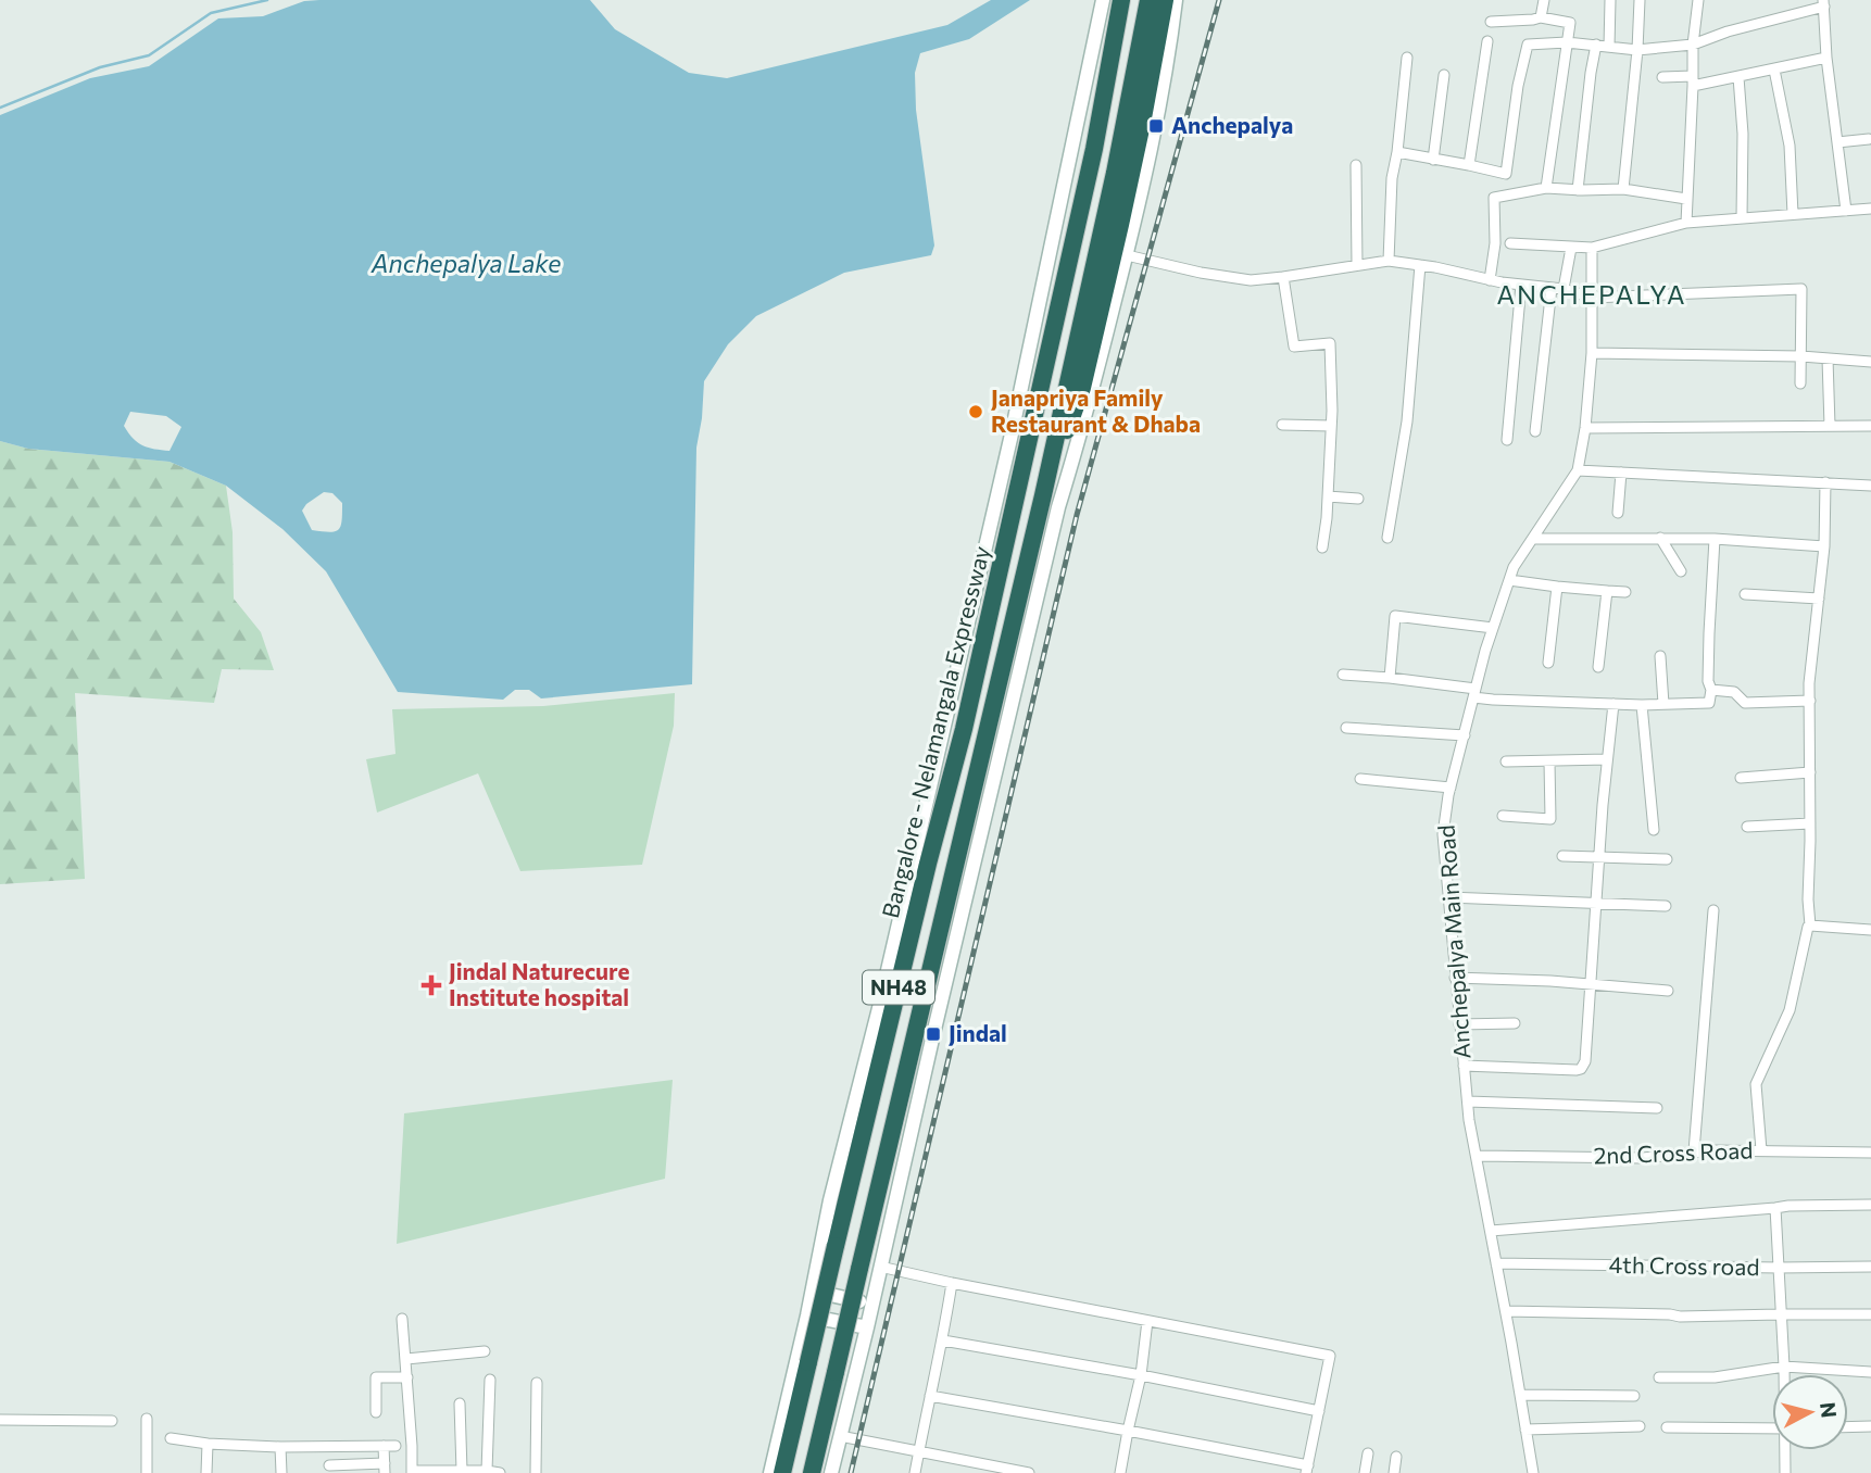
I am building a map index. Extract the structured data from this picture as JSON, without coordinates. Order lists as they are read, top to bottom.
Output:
{
  "streets": {
    "highway": ["Bangalore - Nelamangala Expressway", "NH48"],
    "street": ["Anchepalya Main Road", "2nd Cross Road", "4th Cross road"]
  },
  "crossings": [
    ["Anchepalya Main Road", "2nd Cross Road"],
    ["Anchepalya Main Road", "4th Cross road"]
  ],
  "districts": ["ANCHEPALYA"],
  "water": ["Anchepalya Lake"],
  "places": {
    "transit": ["Anchepalya", "Jindal"],
    "other": ["Janapriya Family Restaurant & Dhaba"],
    "health": ["Jindal Naturecure Institute hospital"]
  },
  "north": "right"
}
